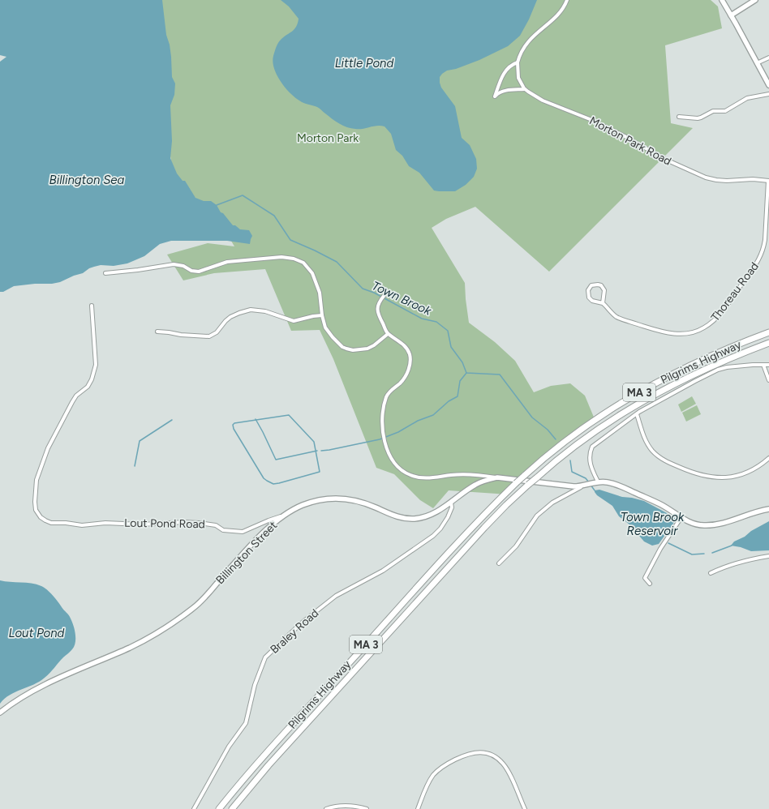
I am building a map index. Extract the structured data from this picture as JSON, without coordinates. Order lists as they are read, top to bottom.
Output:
{
  "streets": {
    "highway": ["Pilgrims Highway", "MA 3"],
    "street": [
      "Morton Park Road",
      "Thoreau Road",
      "Lout Pond Road",
      "Billington Street",
      "Braley Road"
    ]
  },
  "crossings": [
    ["Morton Park Road", "Thoreau Road"],
    ["Lout Pond Road", "Billington Street"],
    ["Billington Street", "Braley Road"]
  ],
  "water": [
    "Little Pond",
    "Billington Sea",
    "Town Brook",
    "Town Brook Reservoir",
    "Lout Pond"
  ],
  "parks": ["Morton Park"]
}
